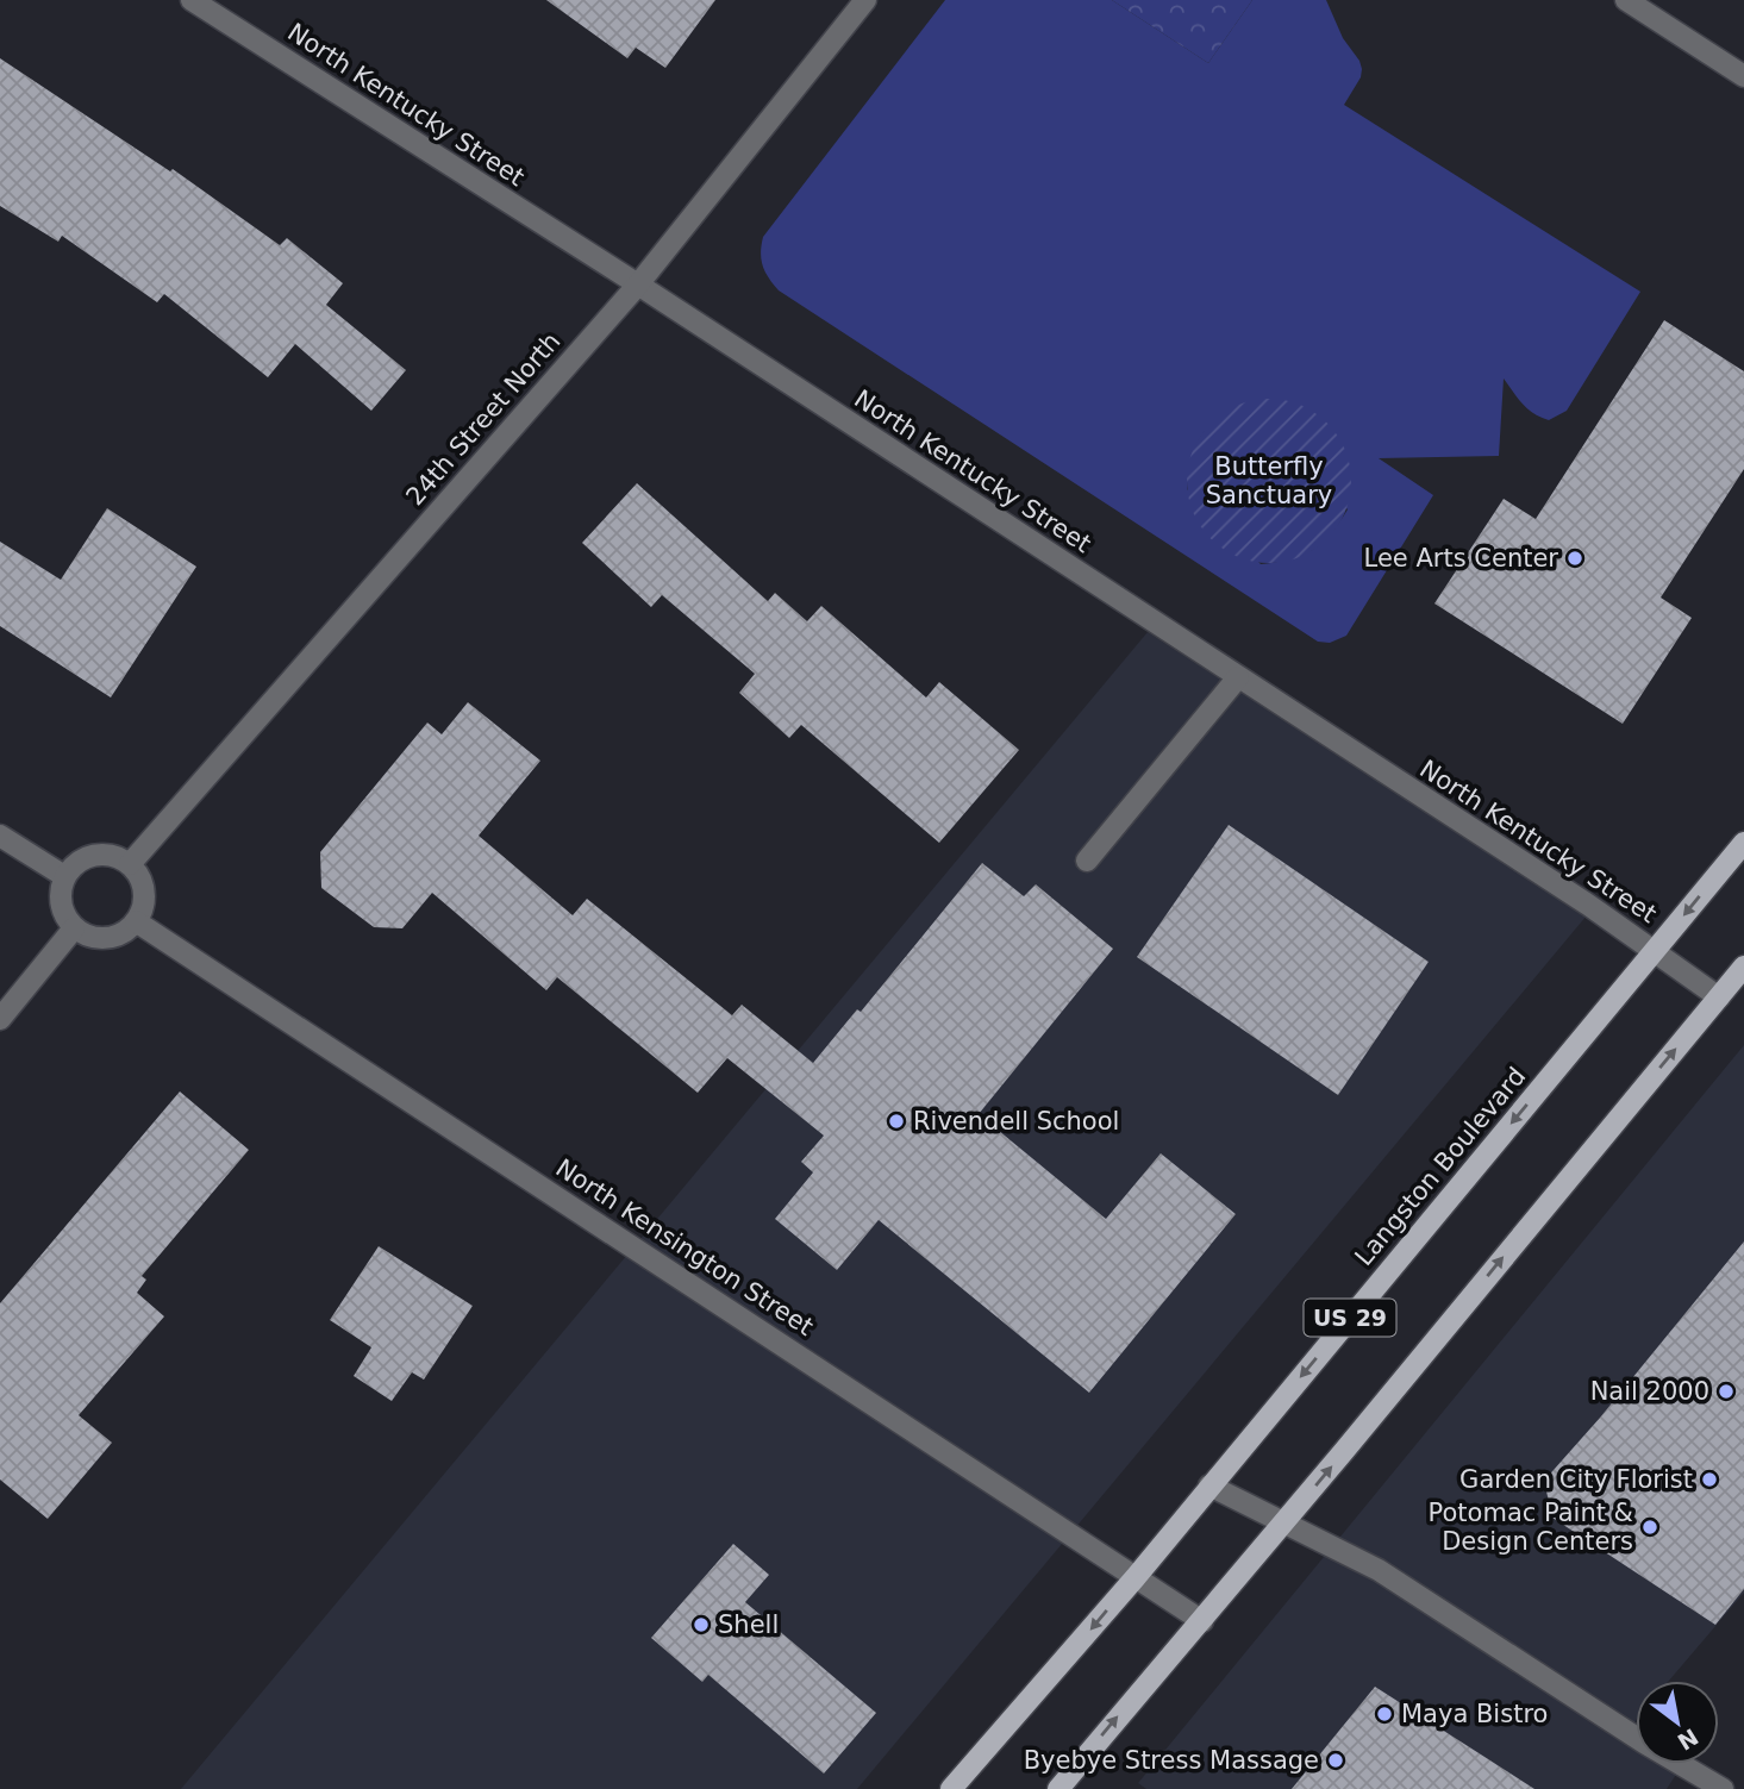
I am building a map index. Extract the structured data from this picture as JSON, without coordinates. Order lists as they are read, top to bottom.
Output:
{
  "streets": {
    "main road": ["Langston Boulevard", "US 29"],
    "street": ["North Kentucky Street", "24th Street North", "North Kensington Street"]
  },
  "crossings": [
    ["North Kentucky Street", "24th Street North"],
    ["North Kentucky Street", "Langston Boulevard"],
    ["North Kentucky Street", "US 29"],
    ["24th Street North", "North Kensington Street"],
    ["Langston Boulevard", "North Kensington Street"],
    ["North Kensington Street", "US 29"]
  ],
  "parks": ["Butterfly Sanctuary"],
  "places": [
    "Lee Arts Center",
    "Rivendell School",
    "Nail 2000",
    "Garden City Florist",
    "Potomac Paint & Design Centers",
    "Shell",
    "Maya Bistro",
    "Byebye Stress Massage"
  ],
  "north": "bottom right"
}
